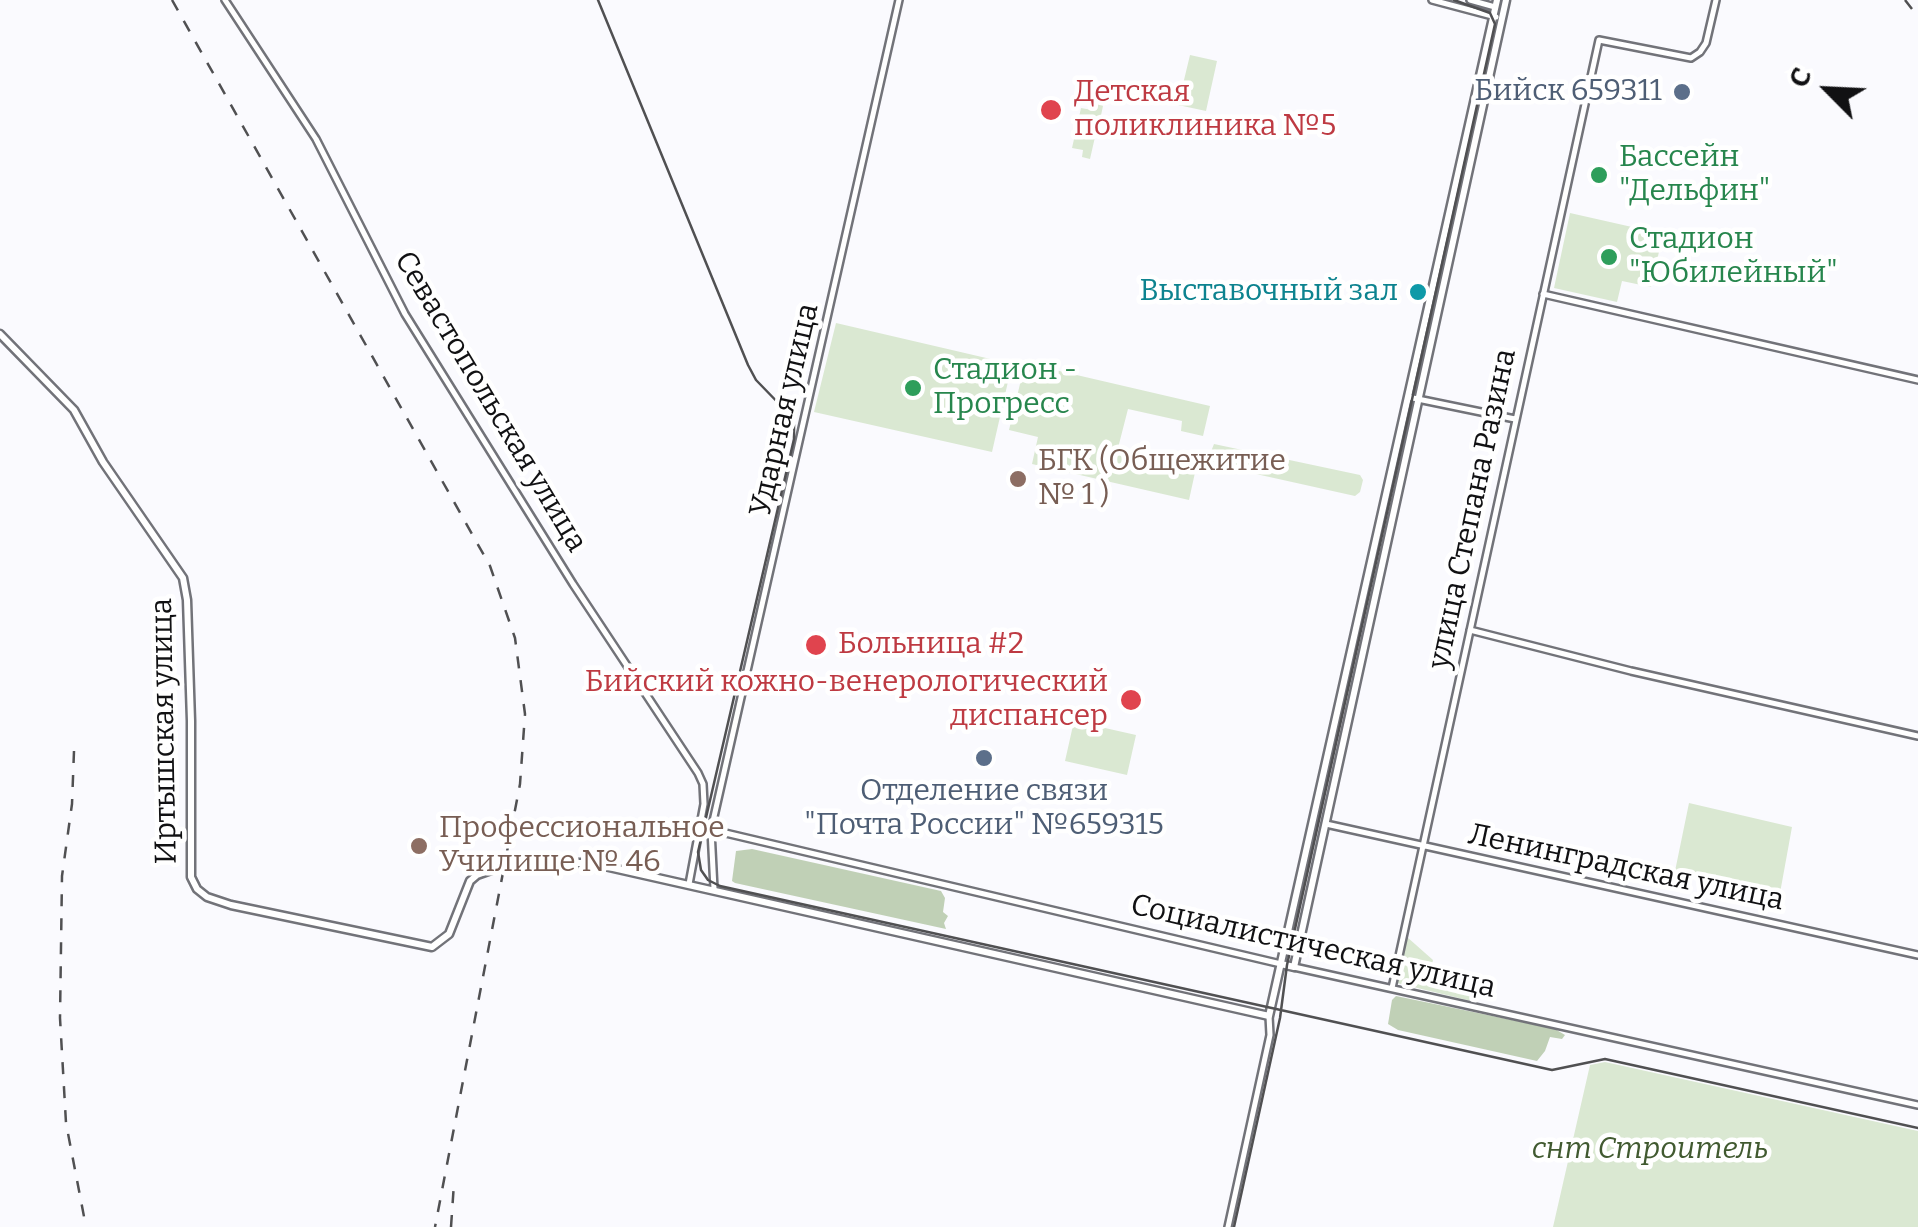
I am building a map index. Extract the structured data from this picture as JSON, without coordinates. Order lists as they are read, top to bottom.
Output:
{
  "streets": {
    "main road": ["Иртышская улица", "Социалистическая улица"],
    "street": [
      "Севастопольская улица",
      "Ударная улица",
      "улица Степана Разина",
      "Ленинградская улица"
    ]
  },
  "crossings": [
    ["Севастопольская улица", "Иртышская улица"],
    ["Севастопольская улица", "Социалистическая улица"],
    ["Ударная улица", "Социалистическая улица"],
    ["улица Степана Разина", "Ленинградская улица"],
    ["улица Степана Разина", "Социалистическая улица"]
  ],
  "parks": ["снт Строитель"],
  "places": [
    "Бийск 659311",
    "Детская поликлиника №5",
    "Бассейн \"Дельфин\"",
    "Стадион \"Юбилейный\"",
    "Выставочный зал",
    "Стадион - Прогресс",
    "БГК (Общежитие № 1 )",
    "Больница #2",
    "Бийский кожно-венерологический диспансер",
    "Отделение связи \"Почта России\" №659315",
    "Профессиональное Училище № 46"
  ],
  "north": "top left"
}
